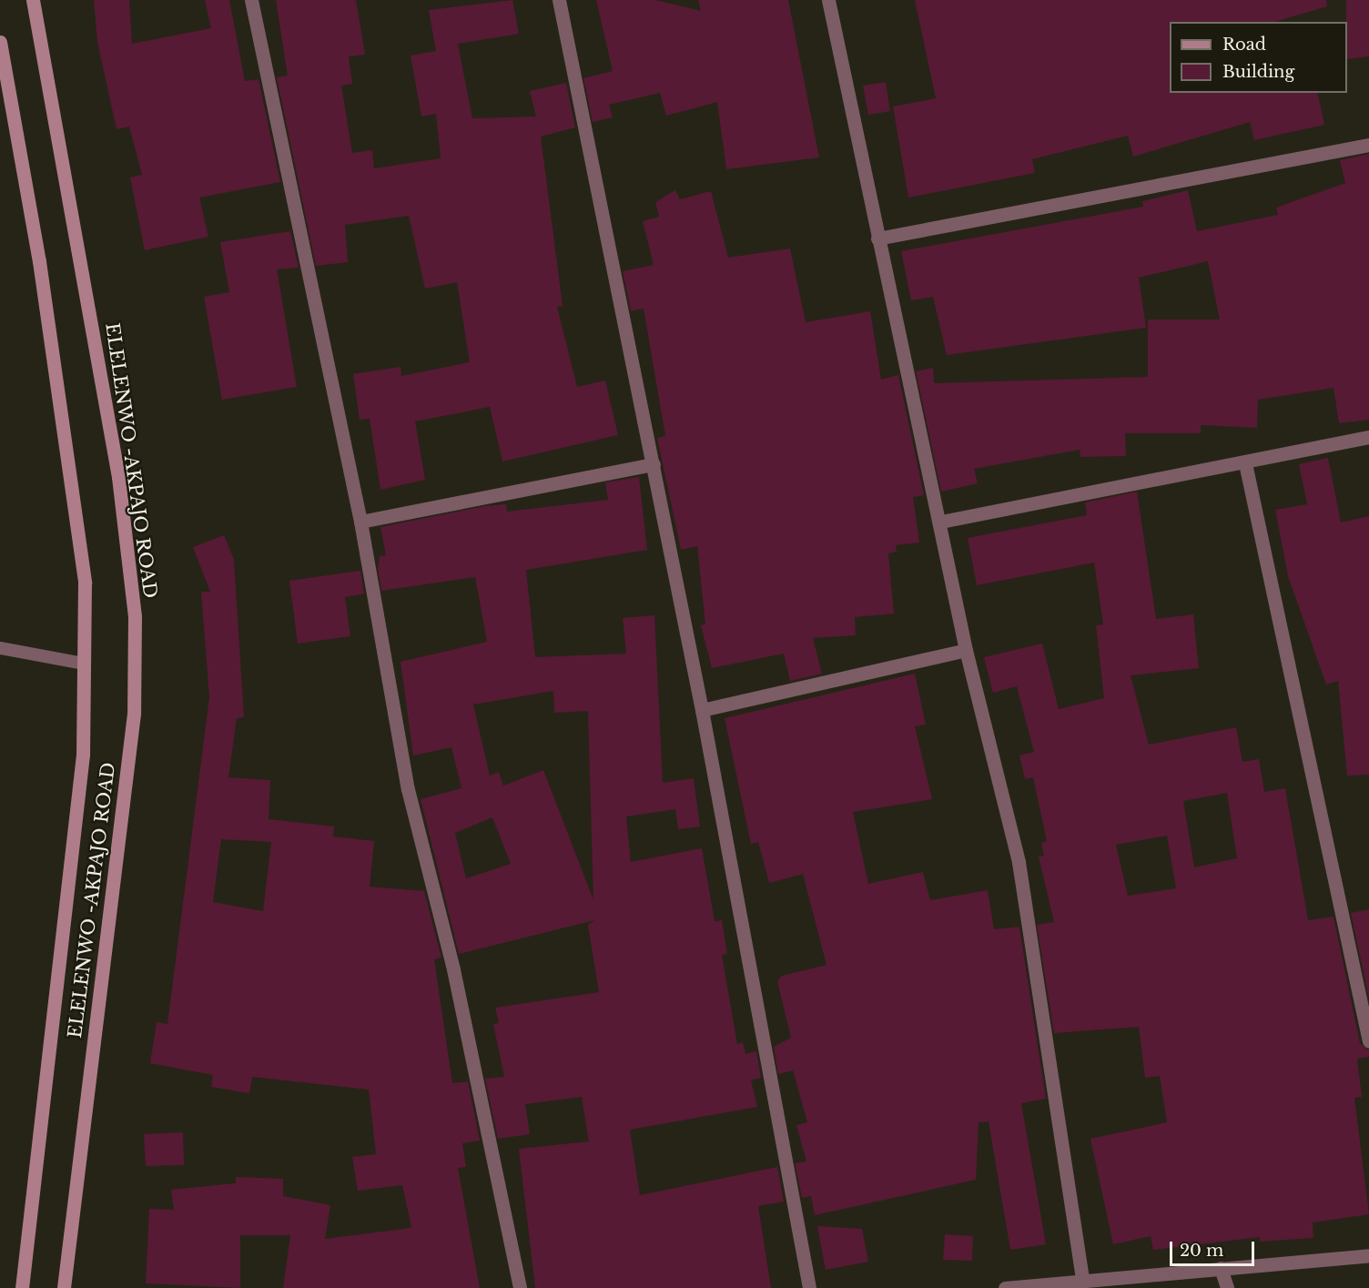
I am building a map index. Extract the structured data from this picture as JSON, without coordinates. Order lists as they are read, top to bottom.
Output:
{
  "streets": {
    "main road": ["ELELENWO -AKPAJO ROAD"]
  },
  "legend": ["Road", "Building"],
  "scale_bar": "20 m"
}
